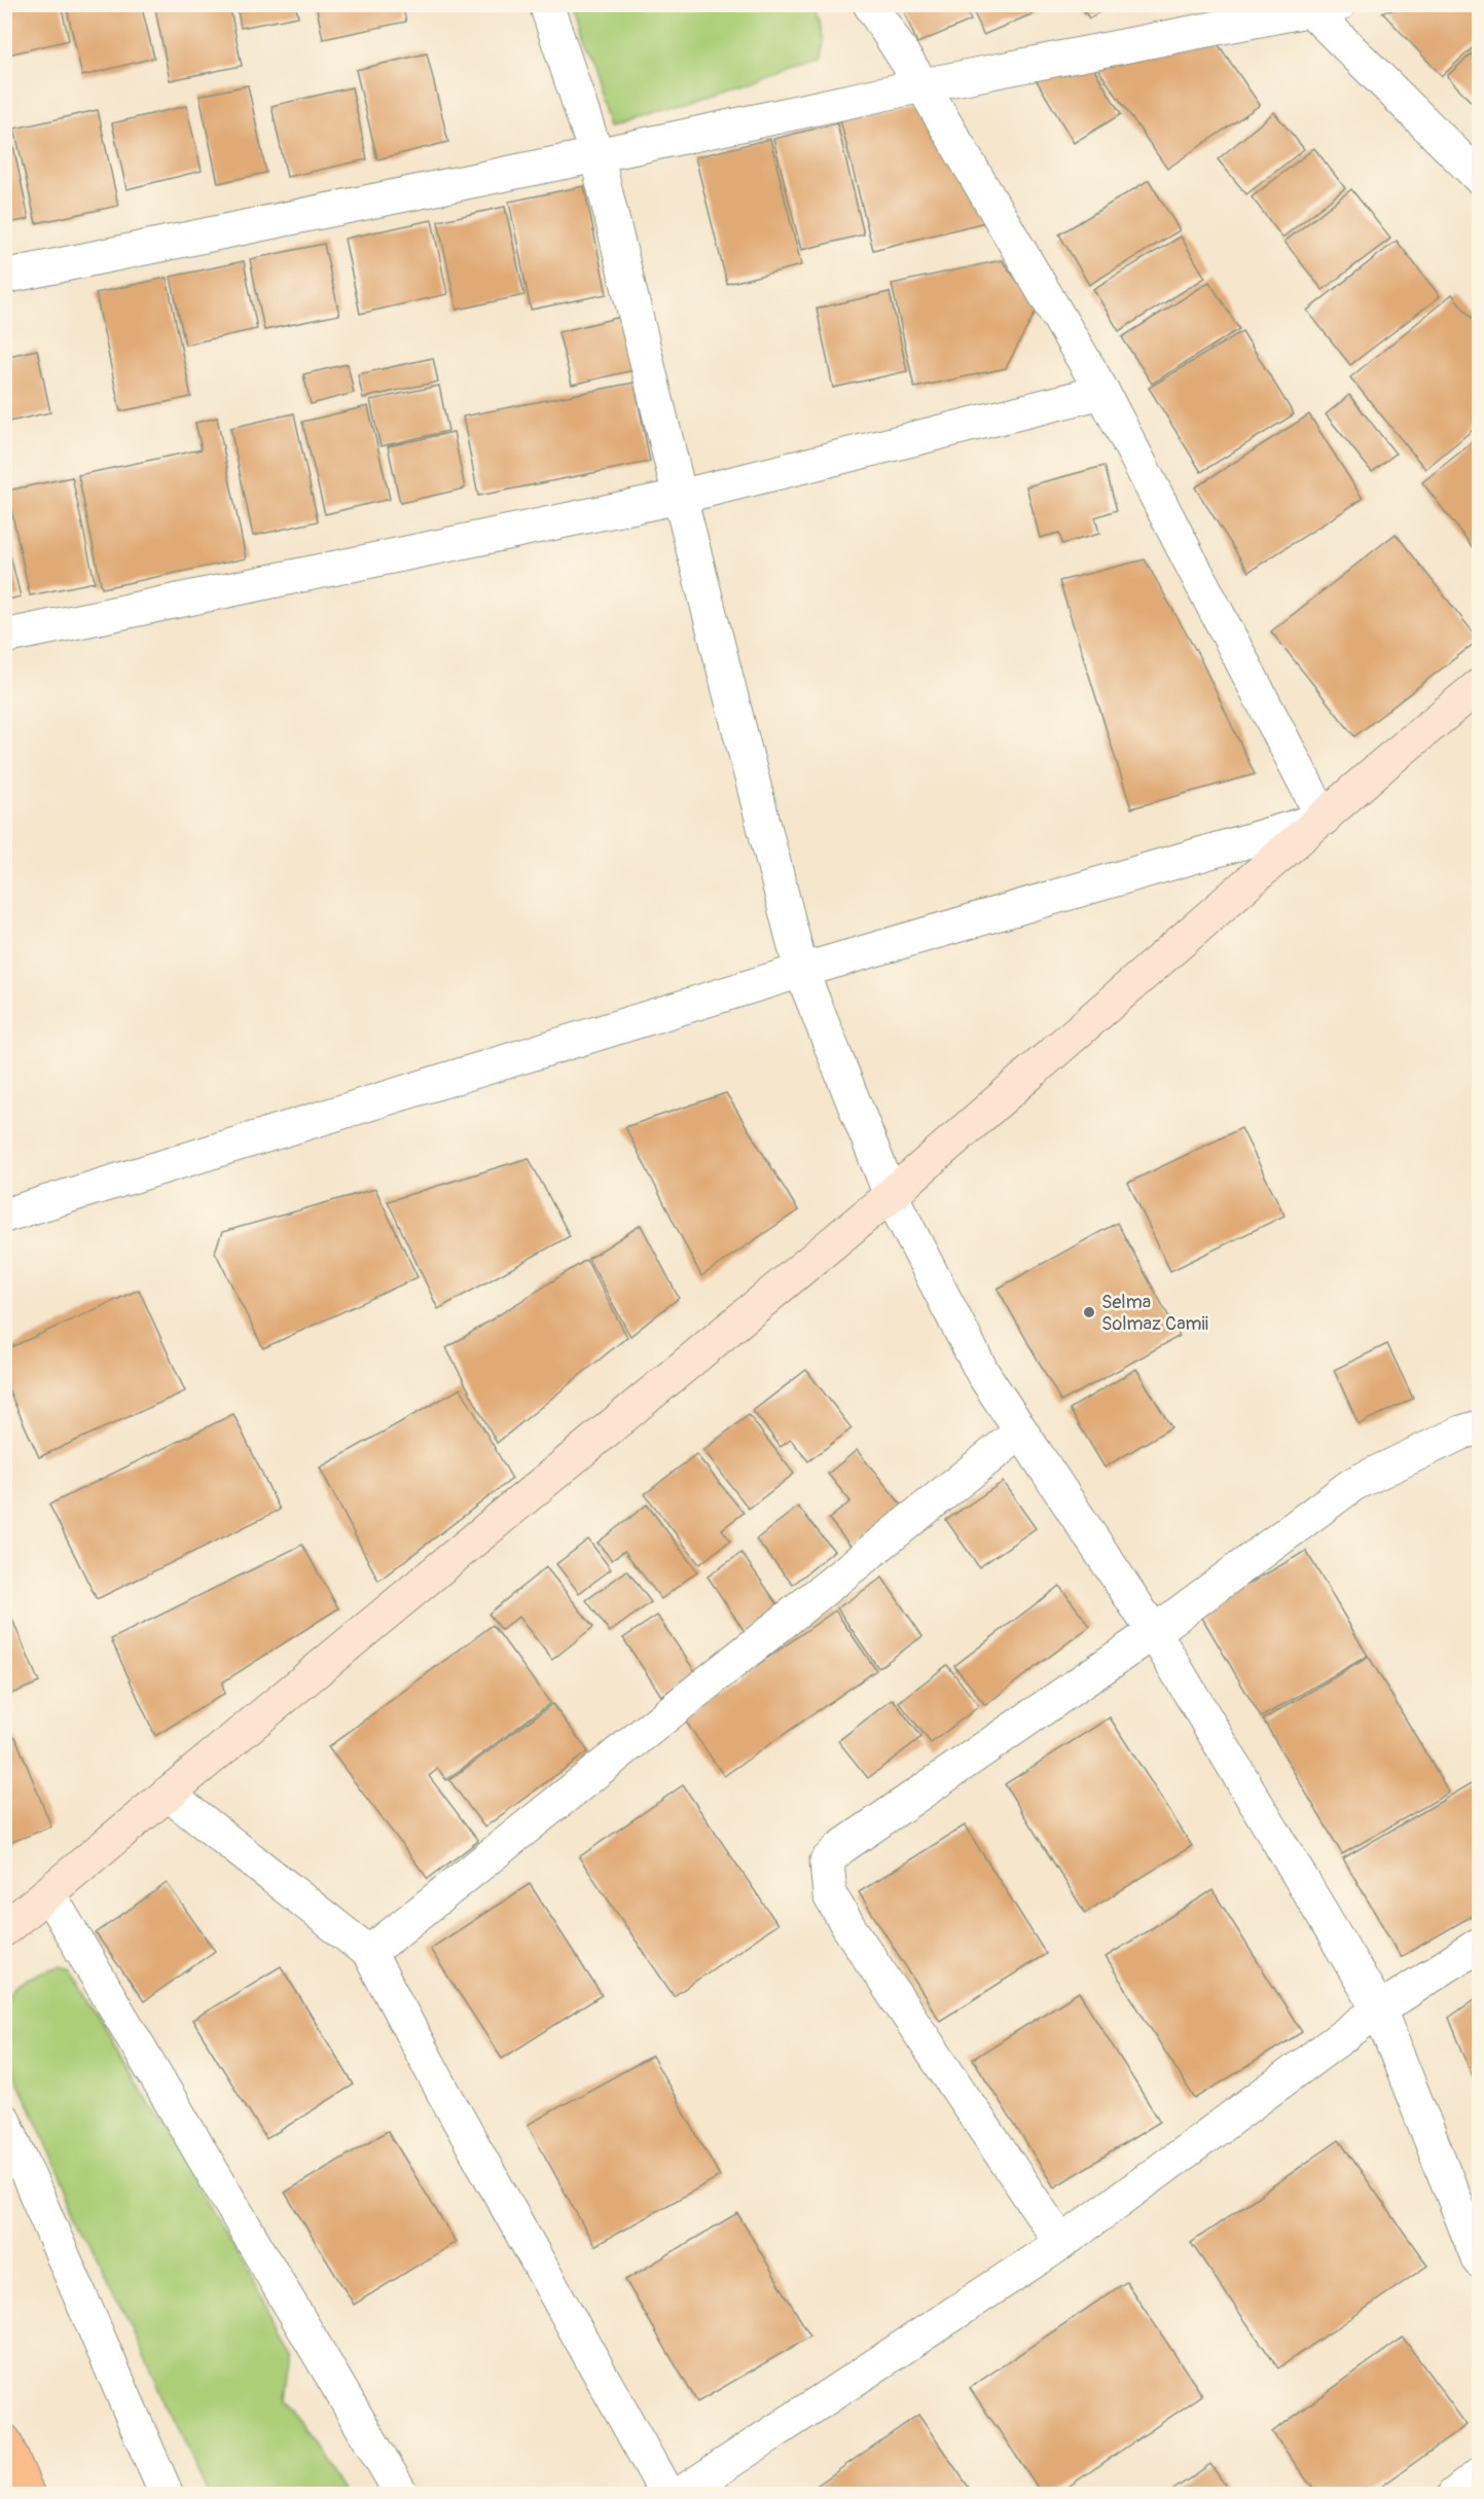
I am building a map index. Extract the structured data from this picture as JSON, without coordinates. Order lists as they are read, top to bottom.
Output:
{
  "places": ["Selma Solmaz Camii"]
}
